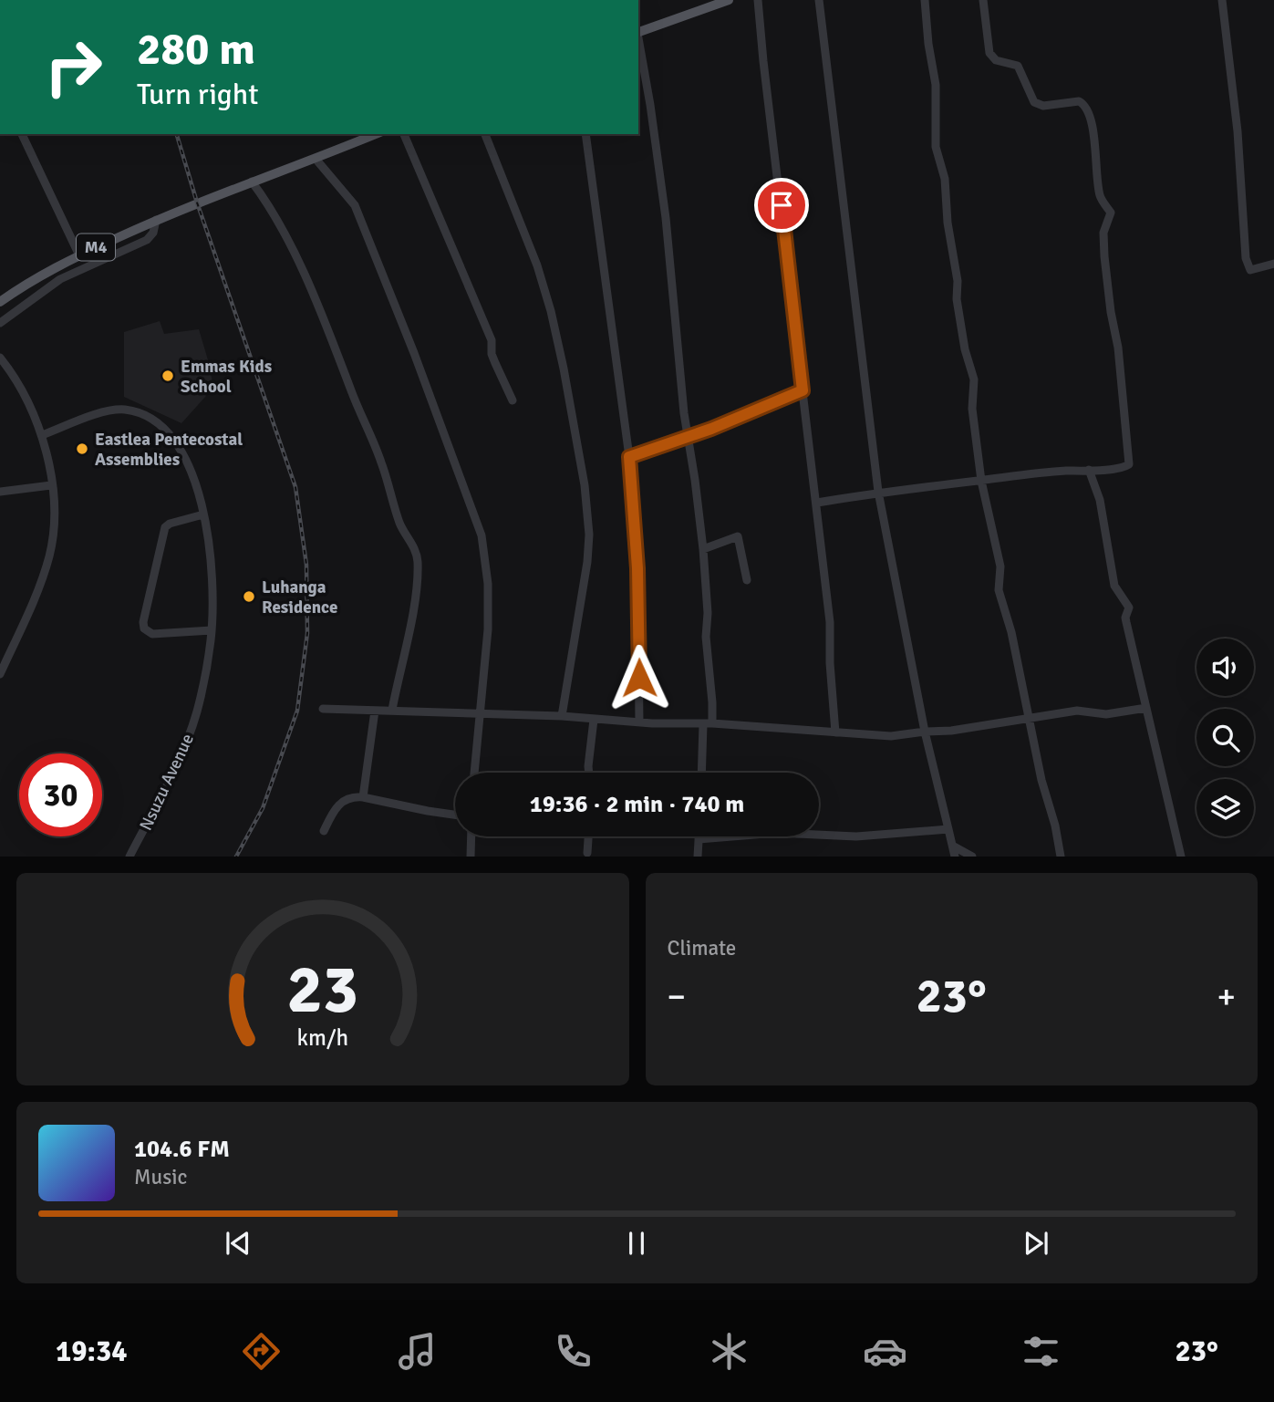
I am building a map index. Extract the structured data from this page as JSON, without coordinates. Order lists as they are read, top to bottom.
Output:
{
  "streets": {
    "main road": ["M4"],
    "street": ["Nsuzu Avenue"]
  },
  "places": ["Emmas Kids School", "Eastlea Pentecostal Assemblies", "Luhanga Residence"],
  "page": {
    "turn": ["280 m", "Turn right"],
    "limit": "30",
    "trip": "19:36 · 2 min · 740 m",
    "tile": "Climate",
    "heat": ["−", "23°", "+"],
    "song": ["104.6 FM", "Music"],
    "tabs": ["19:34", "23°"],
    "gauge": ["23", "km/h"]
  }
}
